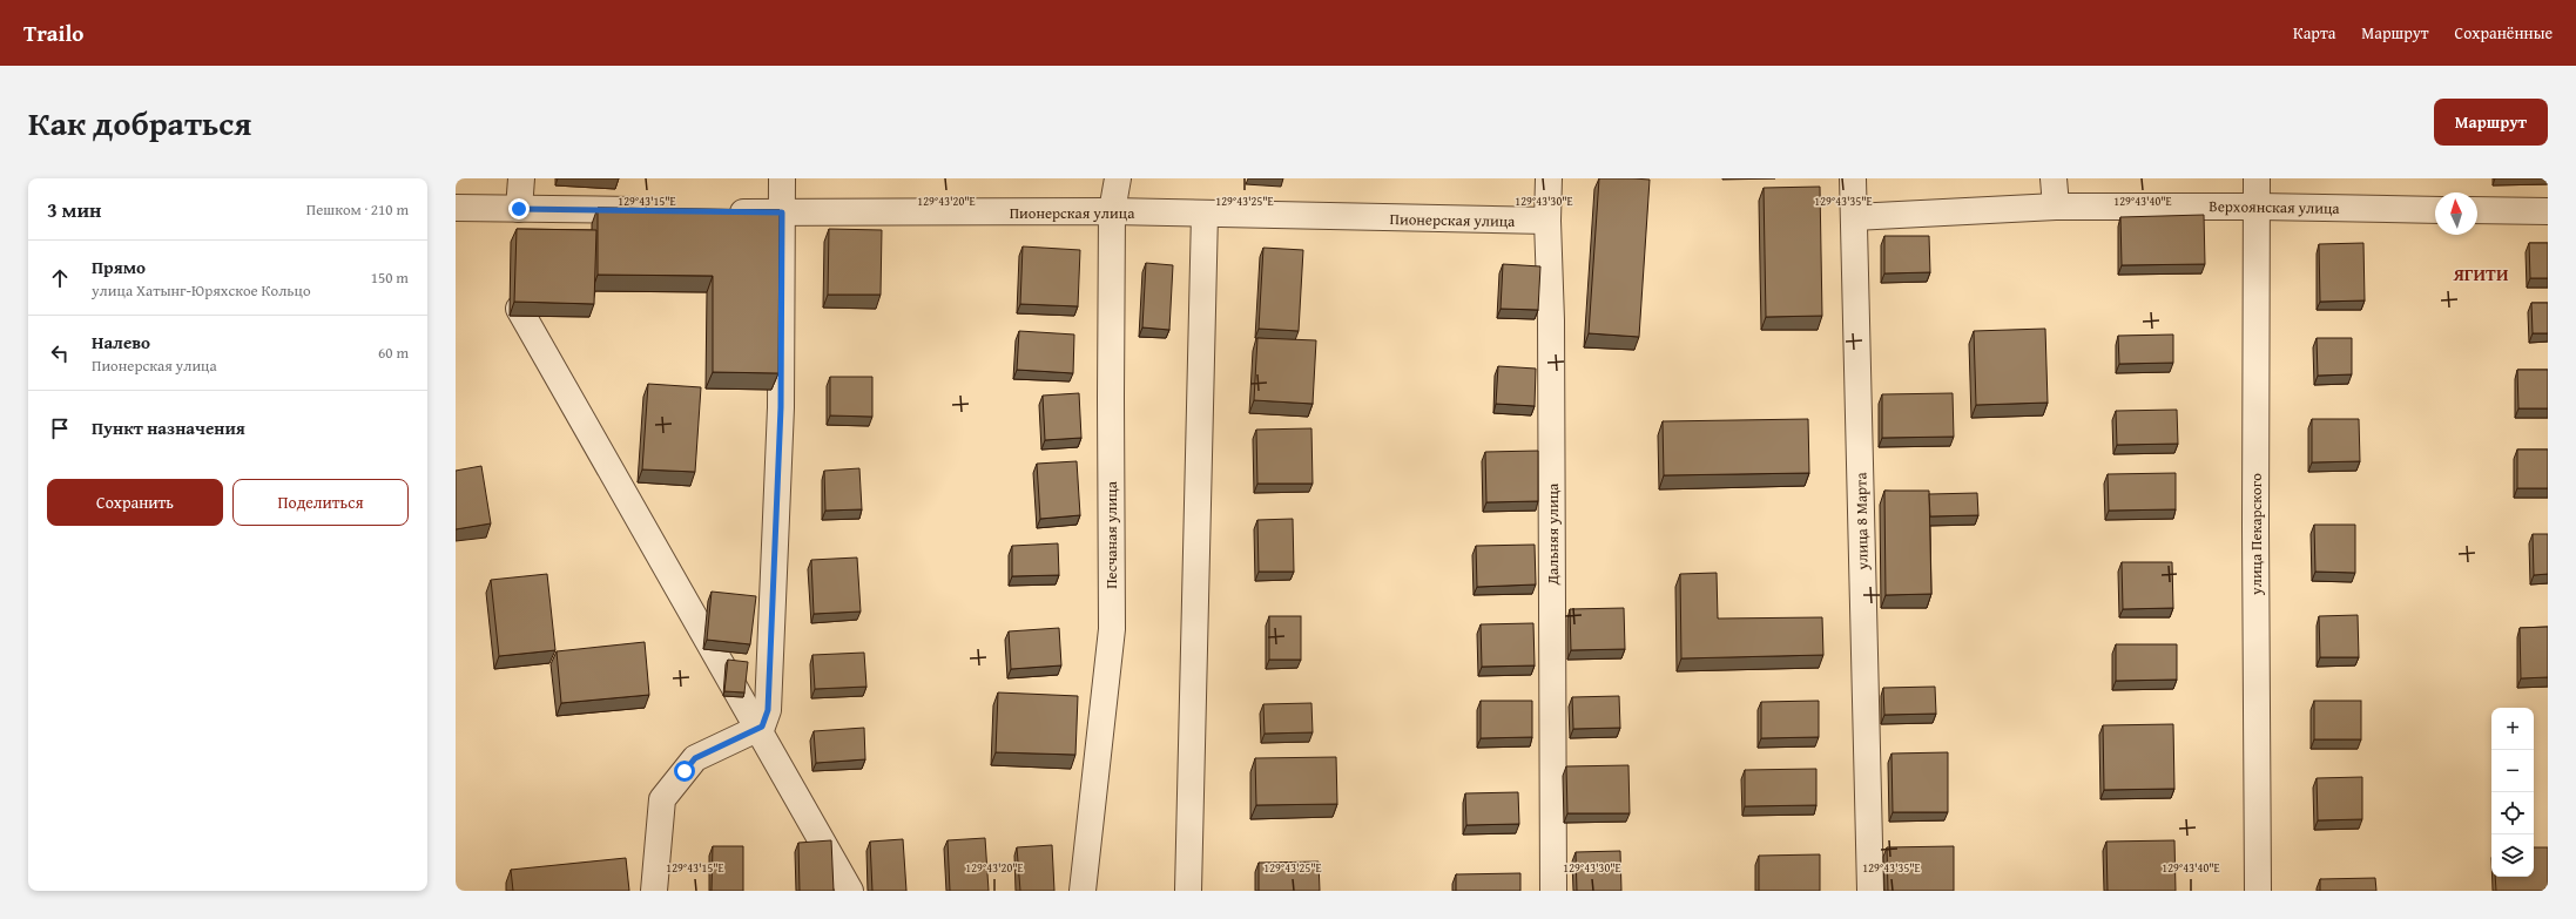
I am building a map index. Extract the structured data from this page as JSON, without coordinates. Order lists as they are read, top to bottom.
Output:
{
  "streets": {
    "street": [
      "Верхоянская улица",
      "Пионерская улица",
      "улица 8 Марта",
      "Дальняя улица",
      "улица Пекарского",
      "Песчаная улица"
    ]
  },
  "crossings": [
    ["Верхоянская улица", "улица 8 Марта"],
    ["Верхоянская улица", "улица Пекарского"],
    ["Пионерская улица", "Дальняя улица"],
    ["Пионерская улица", "Песчаная улица"]
  ],
  "districts": ["ЯГИТИ"],
  "north": "top",
  "page": {
    "header": "Trailo",
    "nav": ["Карта", "Маршрут", "Сохранённые"],
    "title": "Как добраться",
    "buttons": [
      "Маршрут",
      ["Сохранить", "Поделиться"]
    ],
    "heading": ["3 мин", "Пешком · 210 m"],
    "list": [
      ["Прямо", "улица Хатынг-Юряхское Кольцо", "150 m"],
      ["Налево", "Пионерская улица", "60 m"],
      "Пункт назначения"
    ],
    "map_buttons": ["+", "−"]
  },
  "coordinates": [
    "129°43'15\"E",
    "129°43'20\"E",
    "129°43'25\"E",
    "129°43'30\"E",
    "129°43'35\"E",
    "129°43'40\"E"
  ]
}
